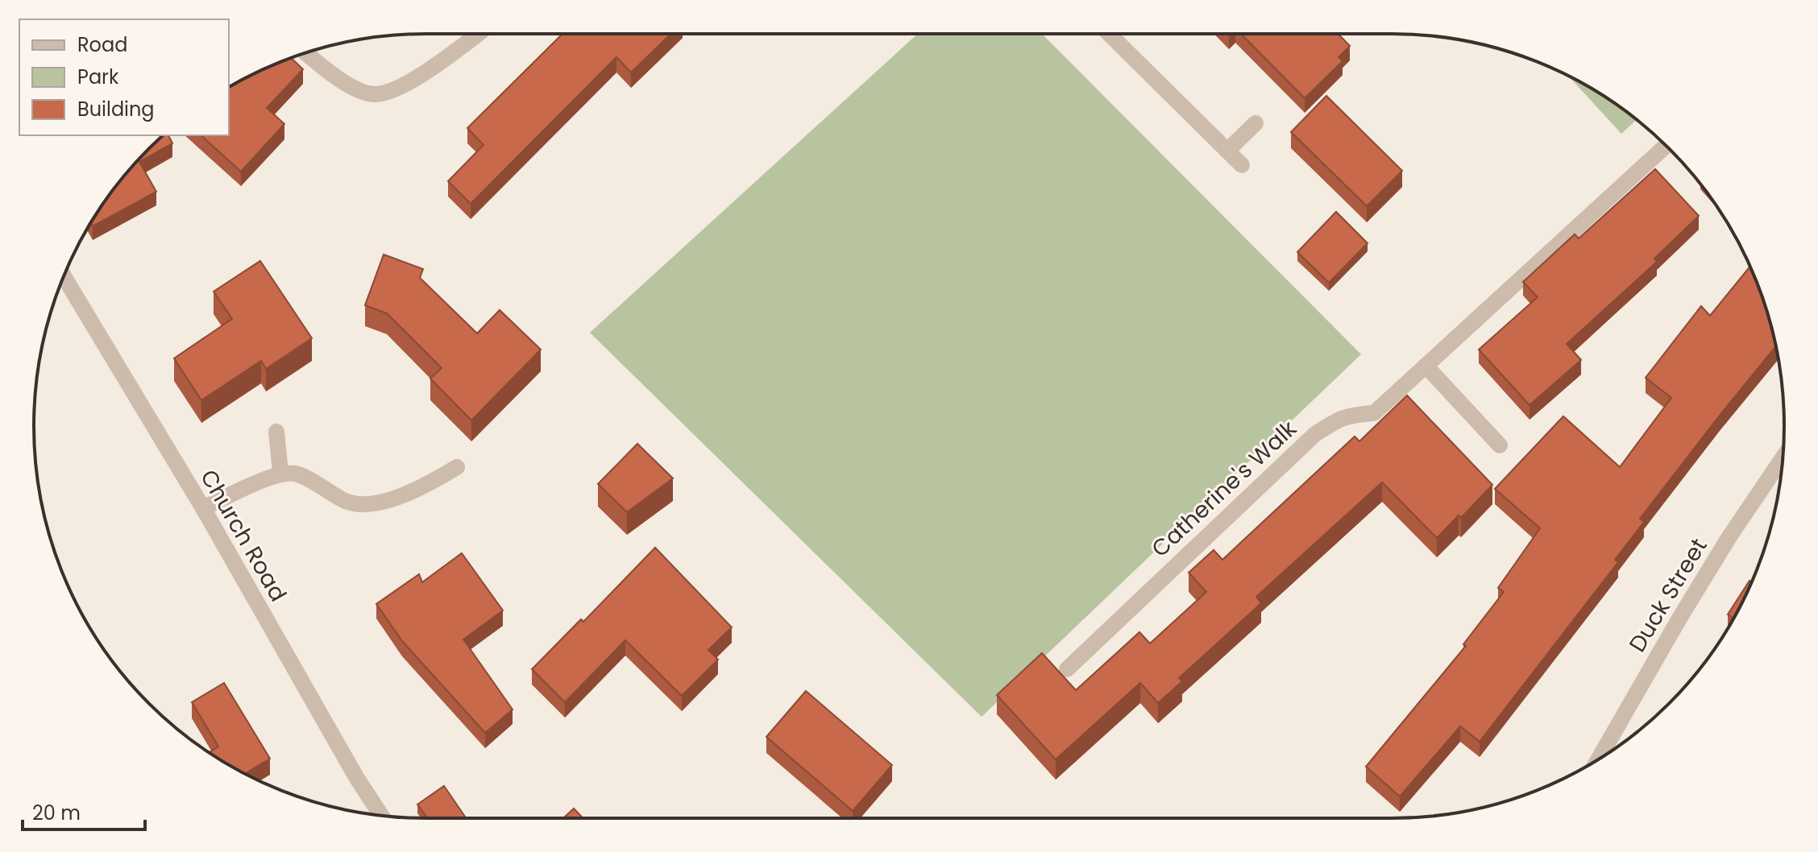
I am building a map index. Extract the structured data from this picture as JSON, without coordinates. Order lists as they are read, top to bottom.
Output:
{
  "streets": {
    "street": ["Catherine's Walk", "Church Road", "Duck Street"]
  },
  "legend": ["Road", "Park", "Building"],
  "scale_bar": "20 m"
}
